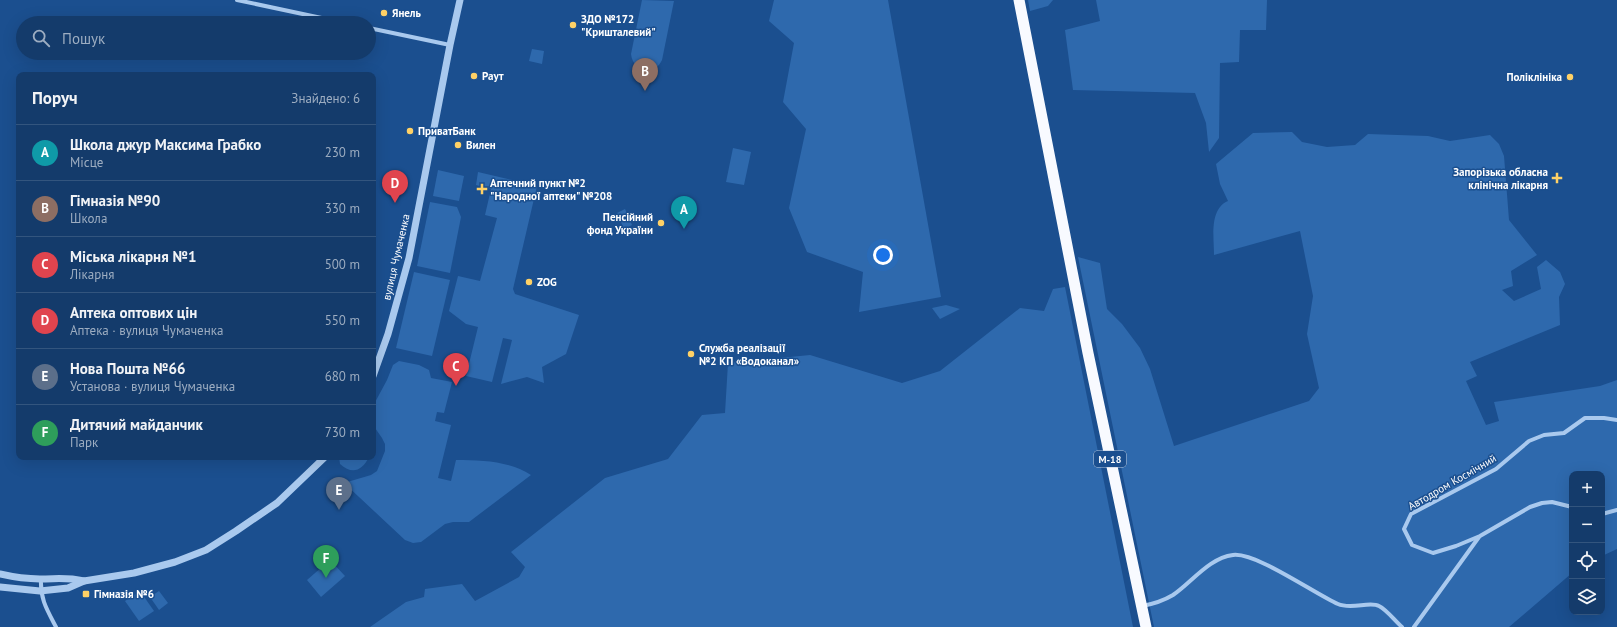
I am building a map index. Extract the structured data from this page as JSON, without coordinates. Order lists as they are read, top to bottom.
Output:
{
  "streets": {
    "highway": ["М-18"],
    "street": ["вулиця Чумаченка", "Автодром Космічний"]
  },
  "places": {
    "other": [
      "Янель",
      "ЗДО №172 \"Кришталевий\"",
      "Раут",
      "Поліклініка",
      "ПриватБанк",
      "Вилен",
      "Пенсійний фонд України",
      "ZOG",
      "Служба реалізації №2 КП «Водоканал»"
    ],
    "health": ["Запорізька обласна клінічна лікарня", "Аптечний пункт №2 \"Народної аптеки\" №208"],
    "transit": ["Гімназія №6"]
  },
  "page": {
    "search": "Пошук",
    "pins": [
      "B",
      "D",
      "A",
      "C",
      "E",
      "F"
    ],
    "heading": ["Поруч", "Знайдено: 6"],
    "list": [
      {
        "mark": "A",
        "name": "Школа джур Максима Грабко",
        "note": "Місце",
        "value": "230 m"
      },
      {
        "mark": "B",
        "name": "Гімназія №90",
        "note": "Школа",
        "value": "330 m"
      },
      {
        "mark": "C",
        "name": "Міська лікарня №1",
        "note": "Лікарня",
        "value": "500 m"
      },
      {
        "mark": "D",
        "name": "Аптека оптових цін",
        "note": "Аптека · вулиця Чумаченка",
        "value": "550 m"
      },
      {
        "mark": "E",
        "name": "Нова Пошта №66",
        "note": "Установа · вулиця Чумаченка",
        "value": "680 m"
      },
      {
        "mark": "F",
        "name": "Дитячий майданчик",
        "note": "Парк",
        "value": "730 m"
      }
    ],
    "map_buttons": ["+", "−"]
  }
}
